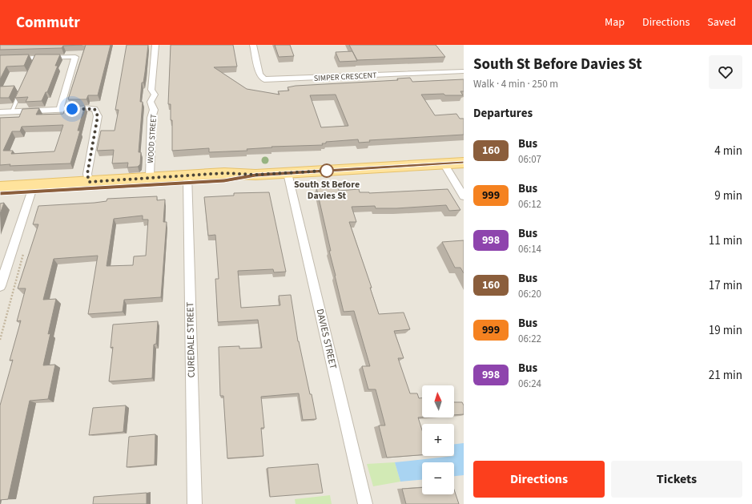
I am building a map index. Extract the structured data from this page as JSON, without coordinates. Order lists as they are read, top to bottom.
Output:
{
  "streets": {
    "street": [
      "SIMPER CRESCENT",
      "WOOD STREET",
      "DAVIES STREET",
      "CUREDALE STREET"
    ]
  },
  "places": ["South St Before Davies St"],
  "lines": ["bus line 160"],
  "north": "top",
  "page": {
    "header": "Commutr",
    "nav": ["Map", "Directions", "Saved"],
    "heading": [
      ["South St Before Davies St", "Walk · 4 min · 250 m"],
      "Departures"
    ],
    "list": [
      {
        "mark": "160",
        "name": "Bus",
        "note": "06:07",
        "value": "4 min"
      },
      {
        "mark": "999",
        "name": "Bus",
        "note": "06:12",
        "value": "9 min"
      },
      {
        "mark": "998",
        "name": "Bus",
        "note": "06:14",
        "value": "11 min"
      },
      {
        "mark": "160",
        "name": "Bus",
        "note": "06:20",
        "value": "17 min"
      },
      {
        "mark": "999",
        "name": "Bus",
        "note": "06:22",
        "value": "19 min"
      },
      {
        "mark": "998",
        "name": "Bus",
        "note": "06:24",
        "value": "21 min"
      }
    ],
    "map_buttons": ["+", "−"],
    "buttons": ["Directions", "Tickets"]
  }
}
